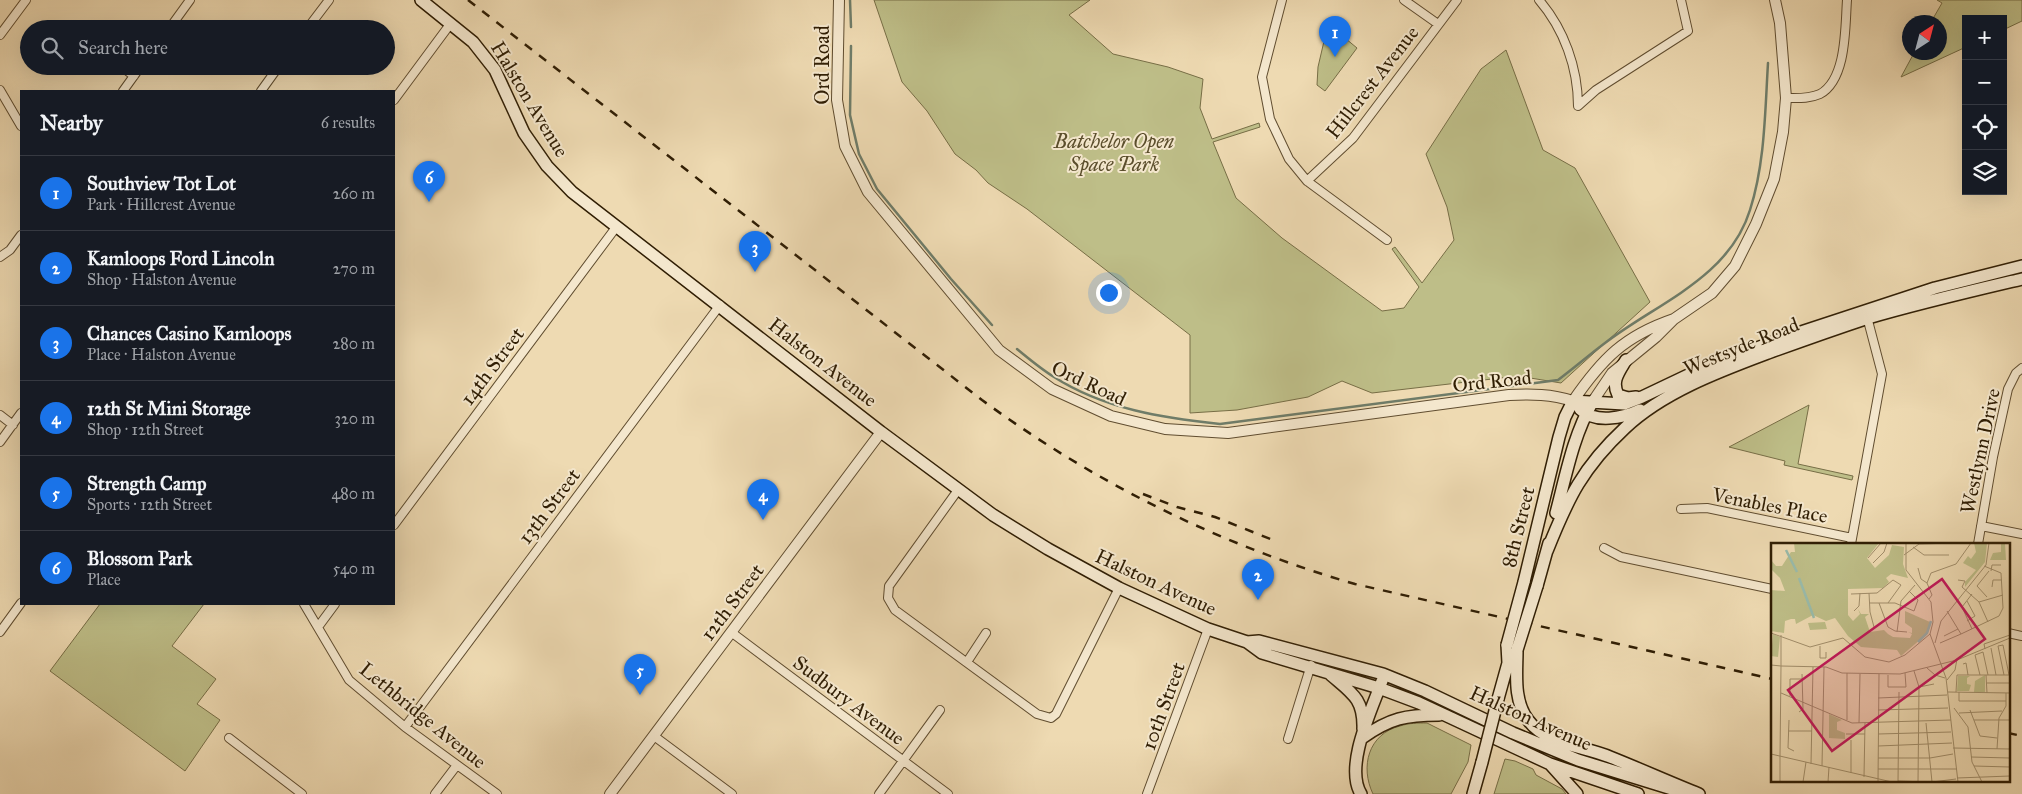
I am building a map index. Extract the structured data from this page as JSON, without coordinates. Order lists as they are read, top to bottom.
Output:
{
  "streets": {
    "main road": ["Halston Avenue", "Westsyde Road", "8th Street"],
    "street": [
      "Ord Road",
      "Hillcrest Avenue",
      "14th Street",
      "Westlynn Drive",
      "Venables Place",
      "13th Street",
      "12th Street",
      "Sudbury Avenue",
      "10th Street",
      "Lethbridge Avenue"
    ]
  },
  "crossings": [
    ["Ord Road", "Westsyde Road"],
    ["Ord Road", "8th Street"],
    ["Halston Avenue", "14th Street"],
    ["Halston Avenue", "13th Street"],
    ["Halston Avenue", "12th Street"],
    ["Halston Avenue", "10th Street"],
    ["Westsyde Road", "8th Street"],
    ["13th Street", "Lethbridge Avenue"],
    ["12th Street", "Sudbury Avenue"]
  ],
  "parks": ["Batchelor Open Space Park"],
  "north": "top right",
  "page": {
    "map_buttons": ["+", "−"],
    "pins": [
      "1",
      "6",
      "3",
      "4",
      "2",
      "5"
    ],
    "search": "Search here",
    "heading": ["Nearby", "6 results"],
    "list": [
      {
        "mark": "1",
        "name": "Southview Tot Lot",
        "note": "Park · Hillcrest Avenue",
        "value": "260 m"
      },
      {
        "mark": "2",
        "name": "Kamloops Ford Lincoln",
        "note": "Shop · Halston Avenue",
        "value": "270 m"
      },
      {
        "mark": "3",
        "name": "Chances Casino Kamloops",
        "note": "Place · Halston Avenue",
        "value": "280 m"
      },
      {
        "mark": "4",
        "name": "12th St Mini Storage",
        "note": "Shop · 12th Street",
        "value": "320 m"
      },
      {
        "mark": "5",
        "name": "Strength Camp",
        "note": "Sports · 12th Street",
        "value": "480 m"
      },
      {
        "mark": "6",
        "name": "Blossom Park",
        "note": "Place",
        "value": "540 m"
      }
    ]
  }
}
